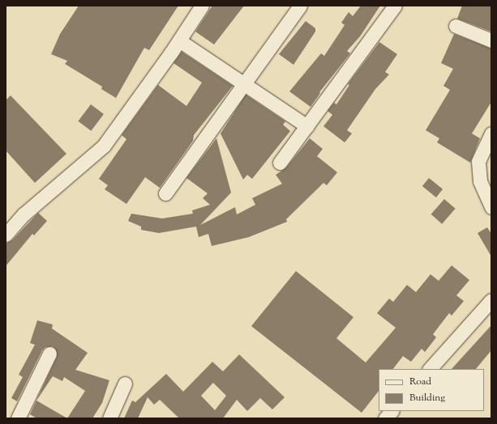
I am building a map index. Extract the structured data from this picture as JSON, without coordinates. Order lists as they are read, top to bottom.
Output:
{
  "legend": ["Road", "Building"]
}
